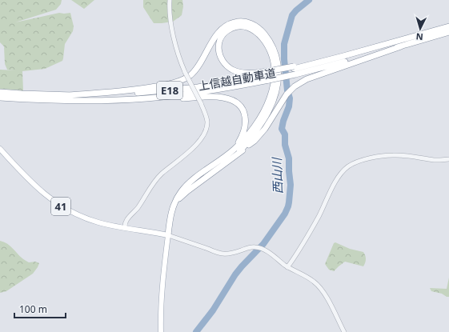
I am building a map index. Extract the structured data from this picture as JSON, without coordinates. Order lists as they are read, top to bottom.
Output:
{
  "streets": {
    "highway": ["上信越自動車道", "E18"],
    "main road": ["41"]
  },
  "water": ["西山川"],
  "scale_bar": "100 m",
  "north": "bottom"
}
